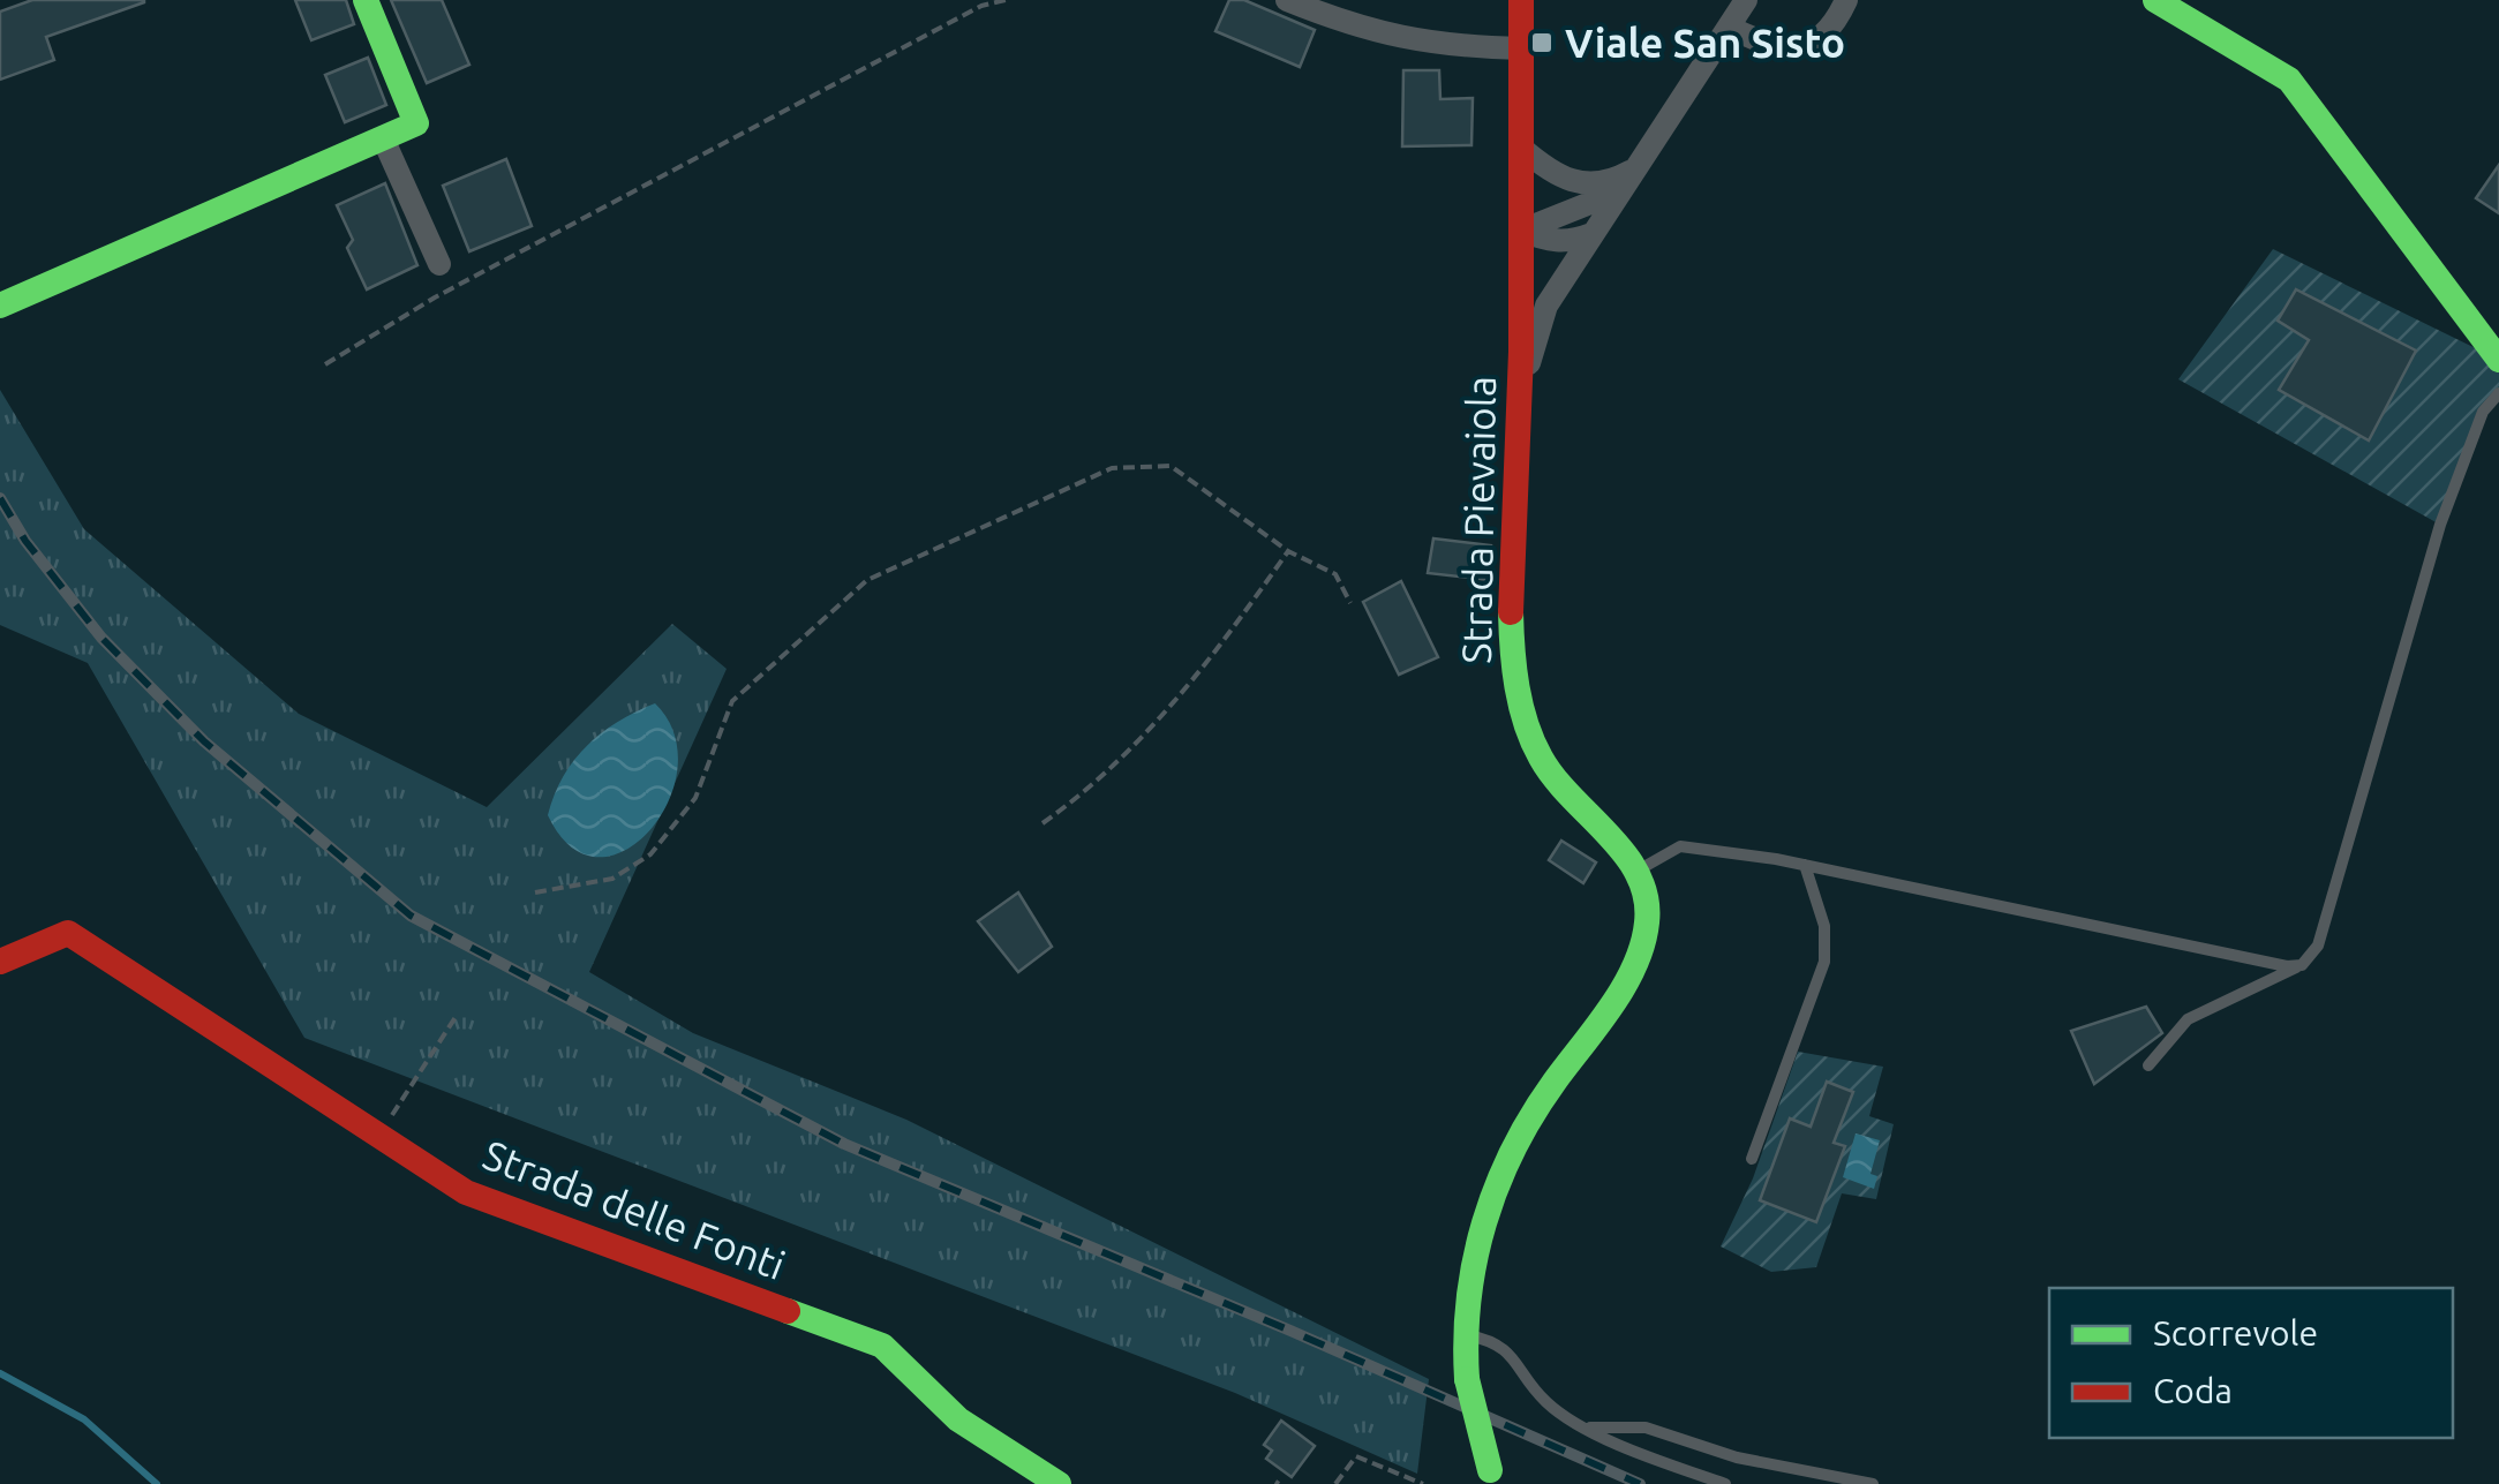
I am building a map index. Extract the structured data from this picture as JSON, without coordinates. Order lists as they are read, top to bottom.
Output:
{
  "streets": {
    "street": ["Strada Pievaiola", "Strada delle Fonti"]
  },
  "places": {
    "transit": ["Viale San Sisto"]
  },
  "legend": ["Scorrevole", "Coda"]
}
